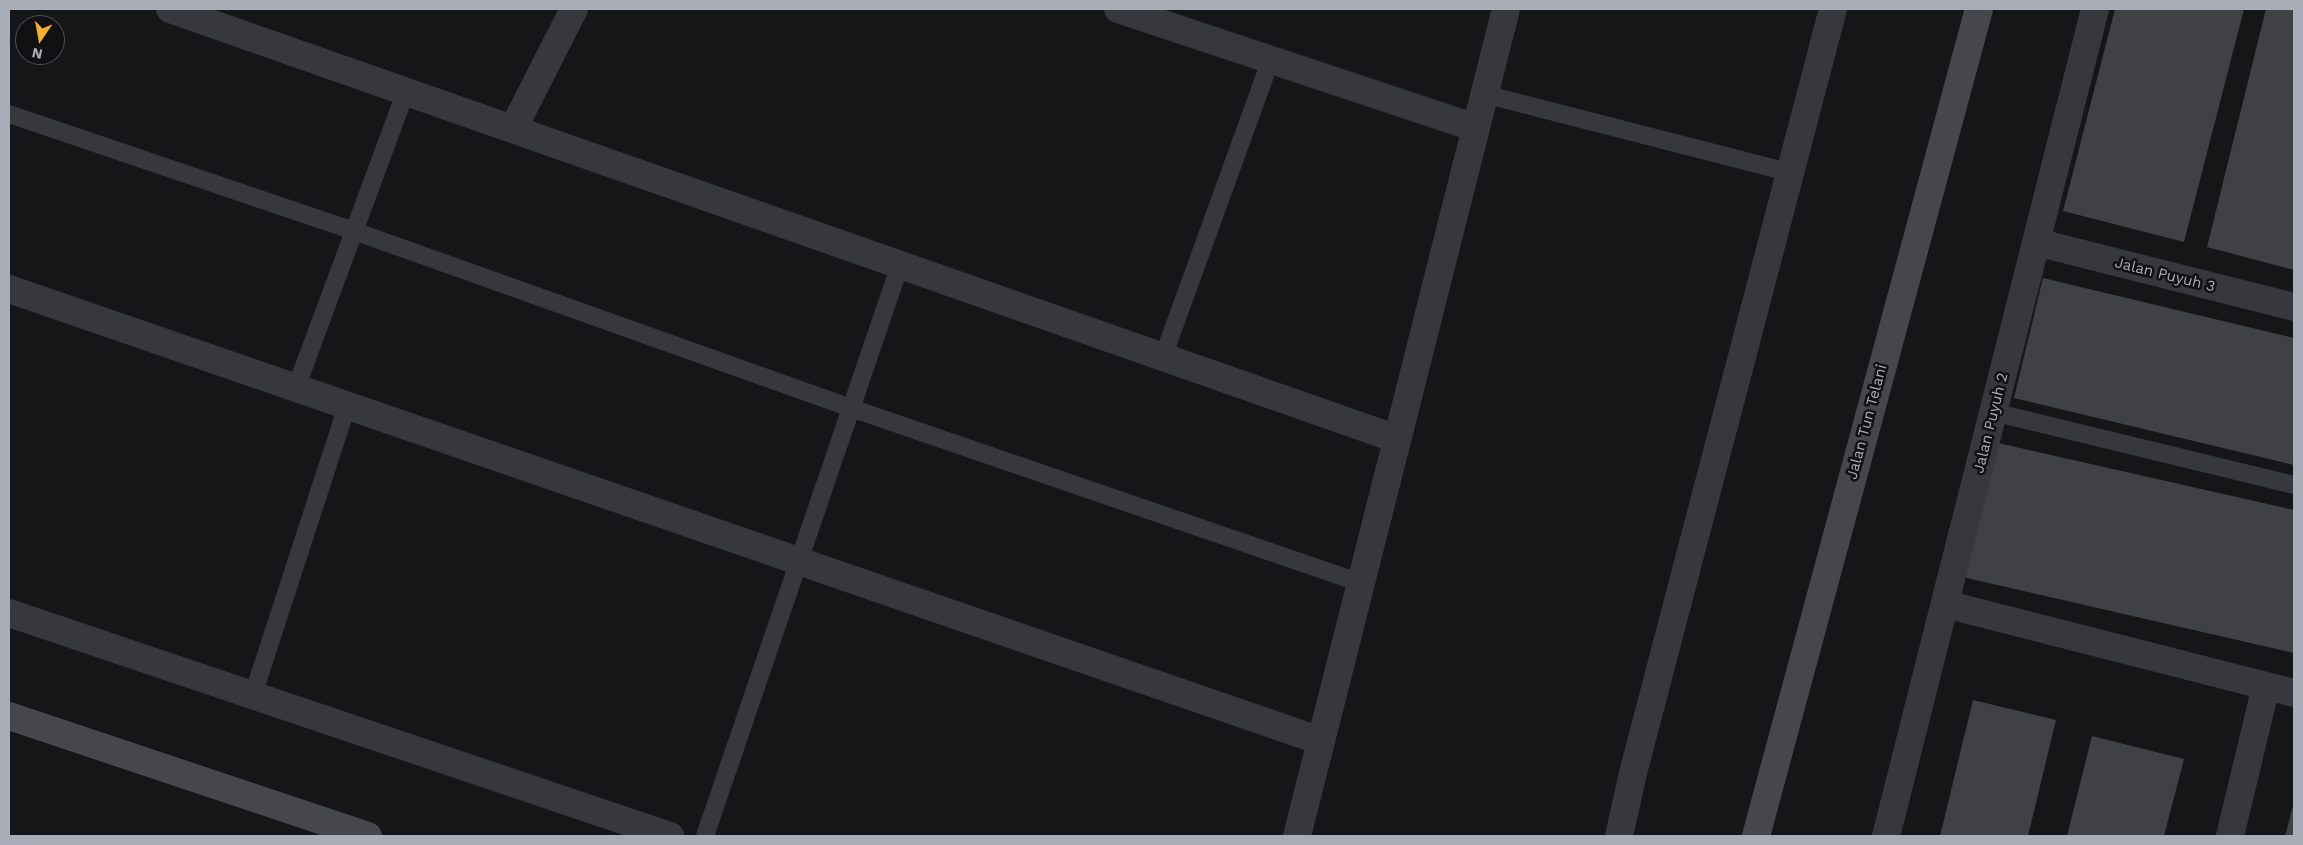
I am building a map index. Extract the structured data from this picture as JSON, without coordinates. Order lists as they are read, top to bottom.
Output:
{
  "streets": {
    "street": ["Jalan Puyuh 3", "Jalan Tun Telani", "Jalan Puyuh 2"]
  },
  "crossings": [
    ["Jalan Puyuh 3", "Jalan Puyuh 2"]
  ],
  "north": "bottom"
}
